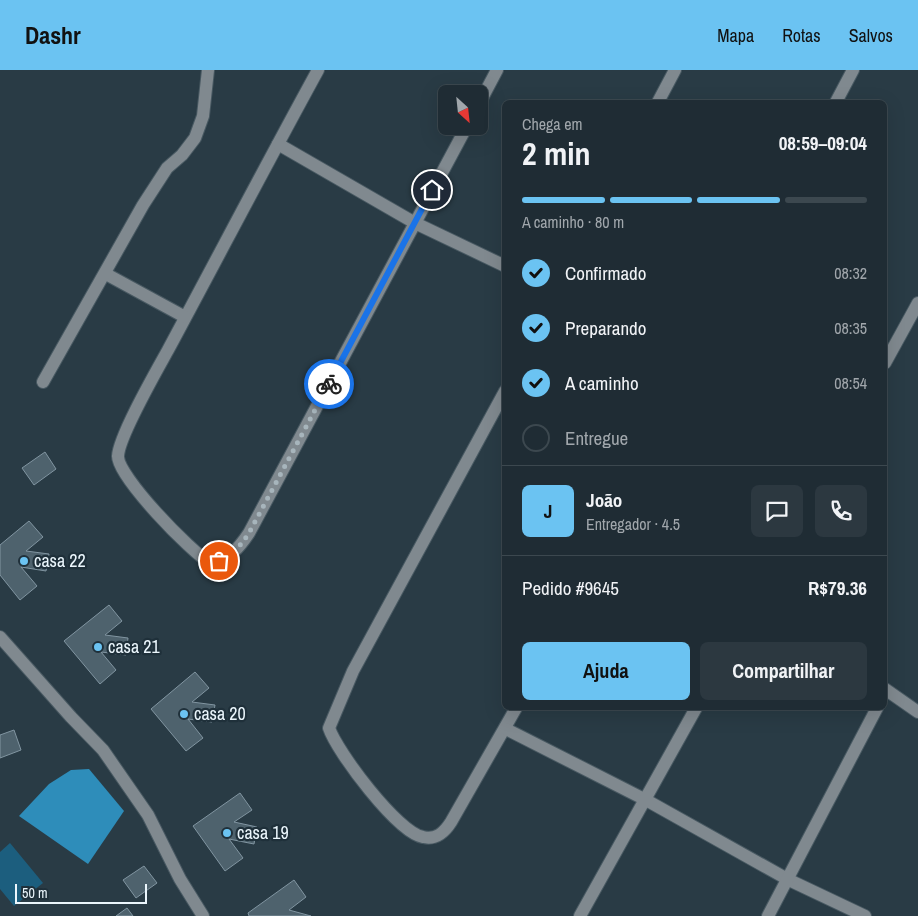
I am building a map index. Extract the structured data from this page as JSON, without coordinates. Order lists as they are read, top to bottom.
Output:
{
  "places": [
    "casa 22",
    "casa 21",
    "casa 20",
    "casa 19"
  ],
  "scale_bar": "50 m",
  "north": "bottom right",
  "page": {
    "header": "Dashr",
    "nav": ["Mapa", "Rotas", "Salvos"],
    "heading": ["2 min", "Chega em", "08:59–09:04"],
    "panel": [
      "João",
      "Entregador · 4.5",
      "Pedido #9645",
      "R$79.36"
    ],
    "bar": "A caminho · 80 m",
    "list": [
      ["Confirmado", "08:32"],
      ["Preparando", "08:35"],
      ["A caminho", "08:54"],
      "Entregue"
    ],
    "round": "J",
    "buttons": ["Ajuda", "Compartilhar"],
    "scale": "50 m"
  }
}
